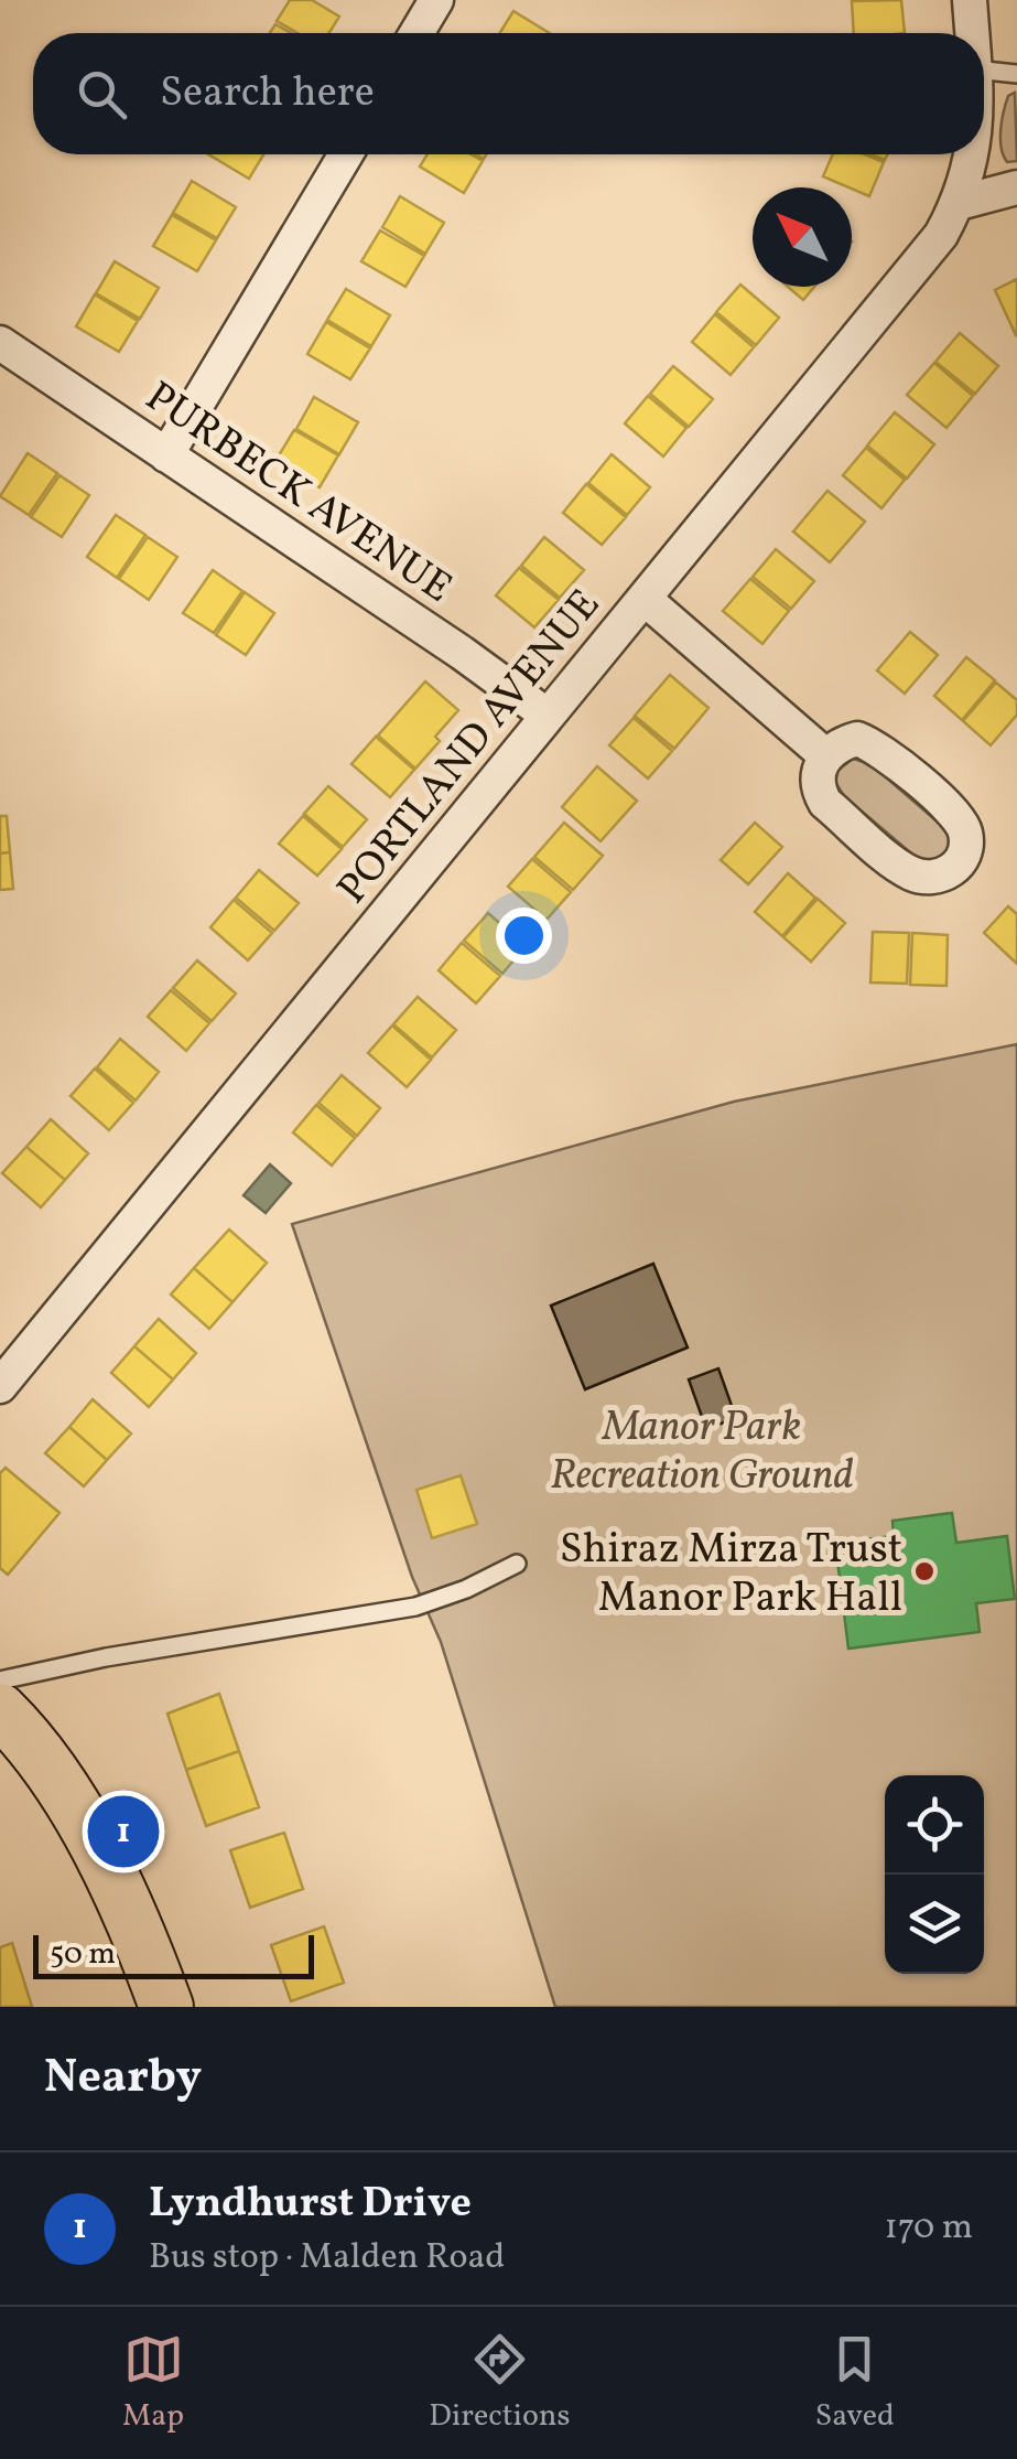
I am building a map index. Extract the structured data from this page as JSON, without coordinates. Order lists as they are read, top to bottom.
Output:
{
  "streets": {
    "street": ["PURBECK AVENUE", "PORTLAND AVENUE"]
  },
  "crossings": [
    ["PURBECK AVENUE", "PORTLAND AVENUE"]
  ],
  "parks": ["Manor Park Recreation Ground"],
  "places": ["Shiraz Mirza Trust Manor Park Hall"],
  "scale_bar": "50 m",
  "north": "top left",
  "page": {
    "search": "Search here",
    "pins": "1",
    "scale": "50 m",
    "heading": "Nearby",
    "list": [
      {
        "mark": "1",
        "name": "Lyndhurst Drive",
        "note": "Bus stop · Malden Road",
        "value": "170 m"
      }
    ],
    "nav": ["Map", "Directions", "Saved"]
  }
}
